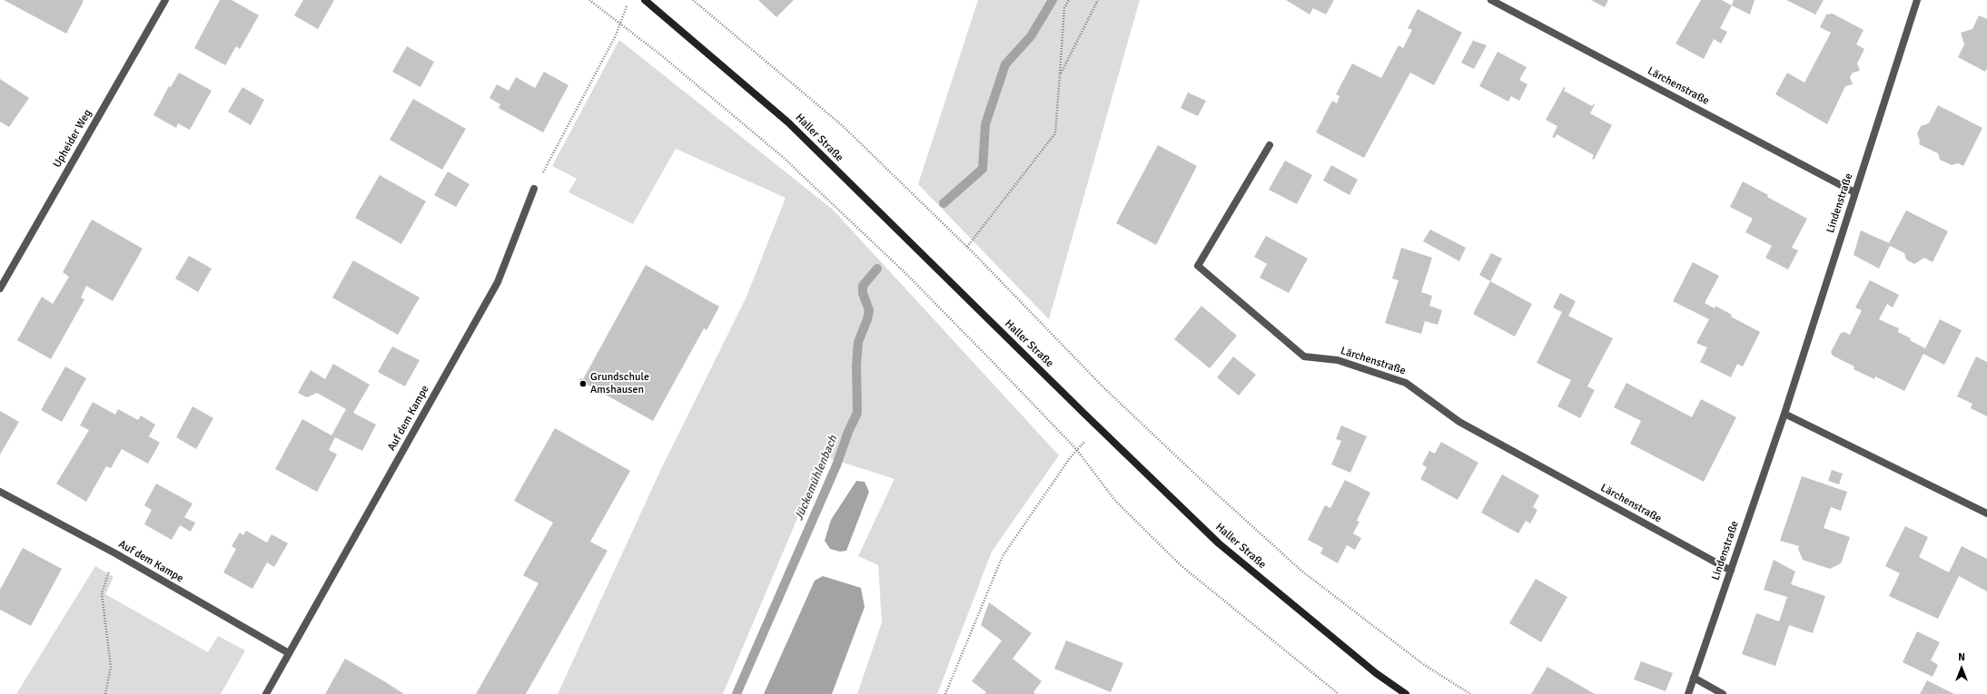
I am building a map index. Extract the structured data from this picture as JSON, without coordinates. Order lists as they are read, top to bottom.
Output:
{
  "streets": {
    "main road": ["Haller Straße"],
    "street": [
      "Lärchenstraße",
      "Upheider Weg",
      "Lindenstraße",
      "Auf dem Kampe"
    ]
  },
  "crossings": [
    ["Lärchenstraße", "Lindenstraße"]
  ],
  "water": ["Jückemühlenbach"],
  "places": ["Grundschule Amshausen"],
  "north": "top"
}
